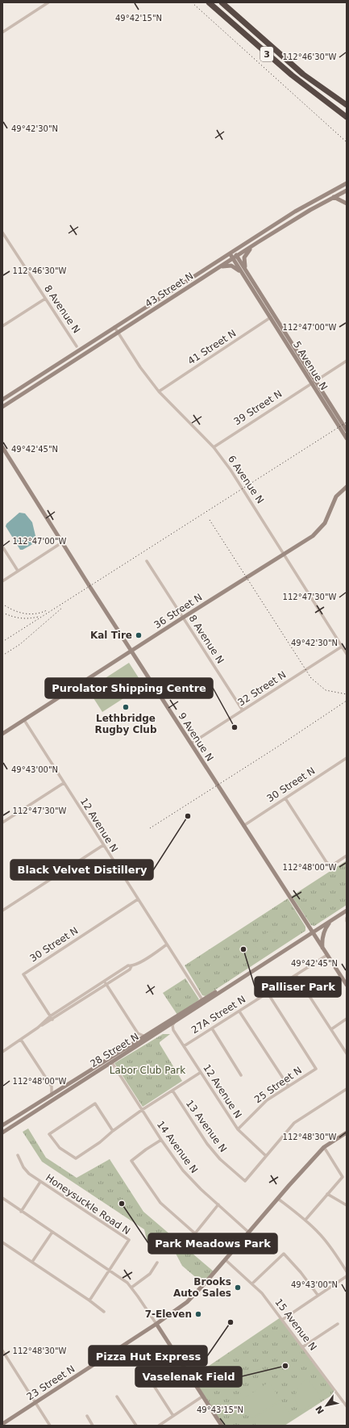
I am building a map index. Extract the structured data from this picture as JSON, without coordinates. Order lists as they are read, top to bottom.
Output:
{
  "streets": {
    "highway": ["3"],
    "main road": [
      "43 Street N",
      "5 Avenue N",
      "36 Street N",
      "9 Avenue N",
      "28 Street N",
      "23 Street N"
    ],
    "street": [
      "8 Avenue N",
      "41 Street N",
      "39 Street N",
      "6 Avenue N",
      "32 Street N",
      "30 Street N",
      "12 Avenue N",
      "27A Street N",
      "25 Street N",
      "13 Avenue N",
      "14 Avenue N",
      "Honeysuckle Road N",
      "15 Avenue N"
    ]
  },
  "crossings": [
    ["43 Street N", "5 Avenue N"],
    ["43 Street N", "6 Avenue N"],
    ["8 Avenue N", "36 Street N"],
    ["8 Avenue N", "32 Street N"],
    ["41 Street N", "5 Avenue N"],
    ["41 Street N", "6 Avenue N"],
    ["5 Avenue N", "39 Street N"],
    ["39 Street N", "6 Avenue N"],
    ["6 Avenue N", "36 Street N"],
    ["6 Avenue N", "32 Street N"],
    ["36 Street N", "9 Avenue N"],
    ["36 Street N", "12 Avenue N"],
    ["32 Street N", "9 Avenue N"],
    ["9 Avenue N", "30 Street N"],
    ["9 Avenue N", "27A Street N"],
    ["9 Avenue N", "28 Street N"],
    ["30 Street N", "12 Avenue N"],
    ["12 Avenue N", "27A Street N"],
    ["12 Avenue N", "28 Street N"],
    ["12 Avenue N", "25 Street N"],
    ["12 Avenue N", "13 Avenue N"],
    ["27A Street N", "25 Street N"],
    ["28 Street N", "14 Avenue N"],
    ["14 Avenue N", "23 Street N"],
    ["15 Avenue N", "23 Street N"]
  ],
  "parks": ["Labor Club Park"],
  "places": [
    "Kal Tire",
    "Lethbridge Rugby Club",
    "Purolator Shipping Centre",
    "Black Velvet Distillery",
    "Palliser Park",
    "Park Meadows Park",
    "Brooks Auto Sales",
    "7-Eleven",
    "Pizza Hut Express",
    "Vaselenak Field"
  ],
  "north": "bottom left",
  "coordinates": [
    "49°42'15\"N",
    "112°46'30\"W",
    "49°42'30\"N",
    "112°47'00\"W",
    "49°42'45\"N",
    "112°47'30\"W",
    "49°43'00\"N",
    "112°48'00\"W",
    "112°48'30\"W",
    "49°43'15\"N"
  ]
}
